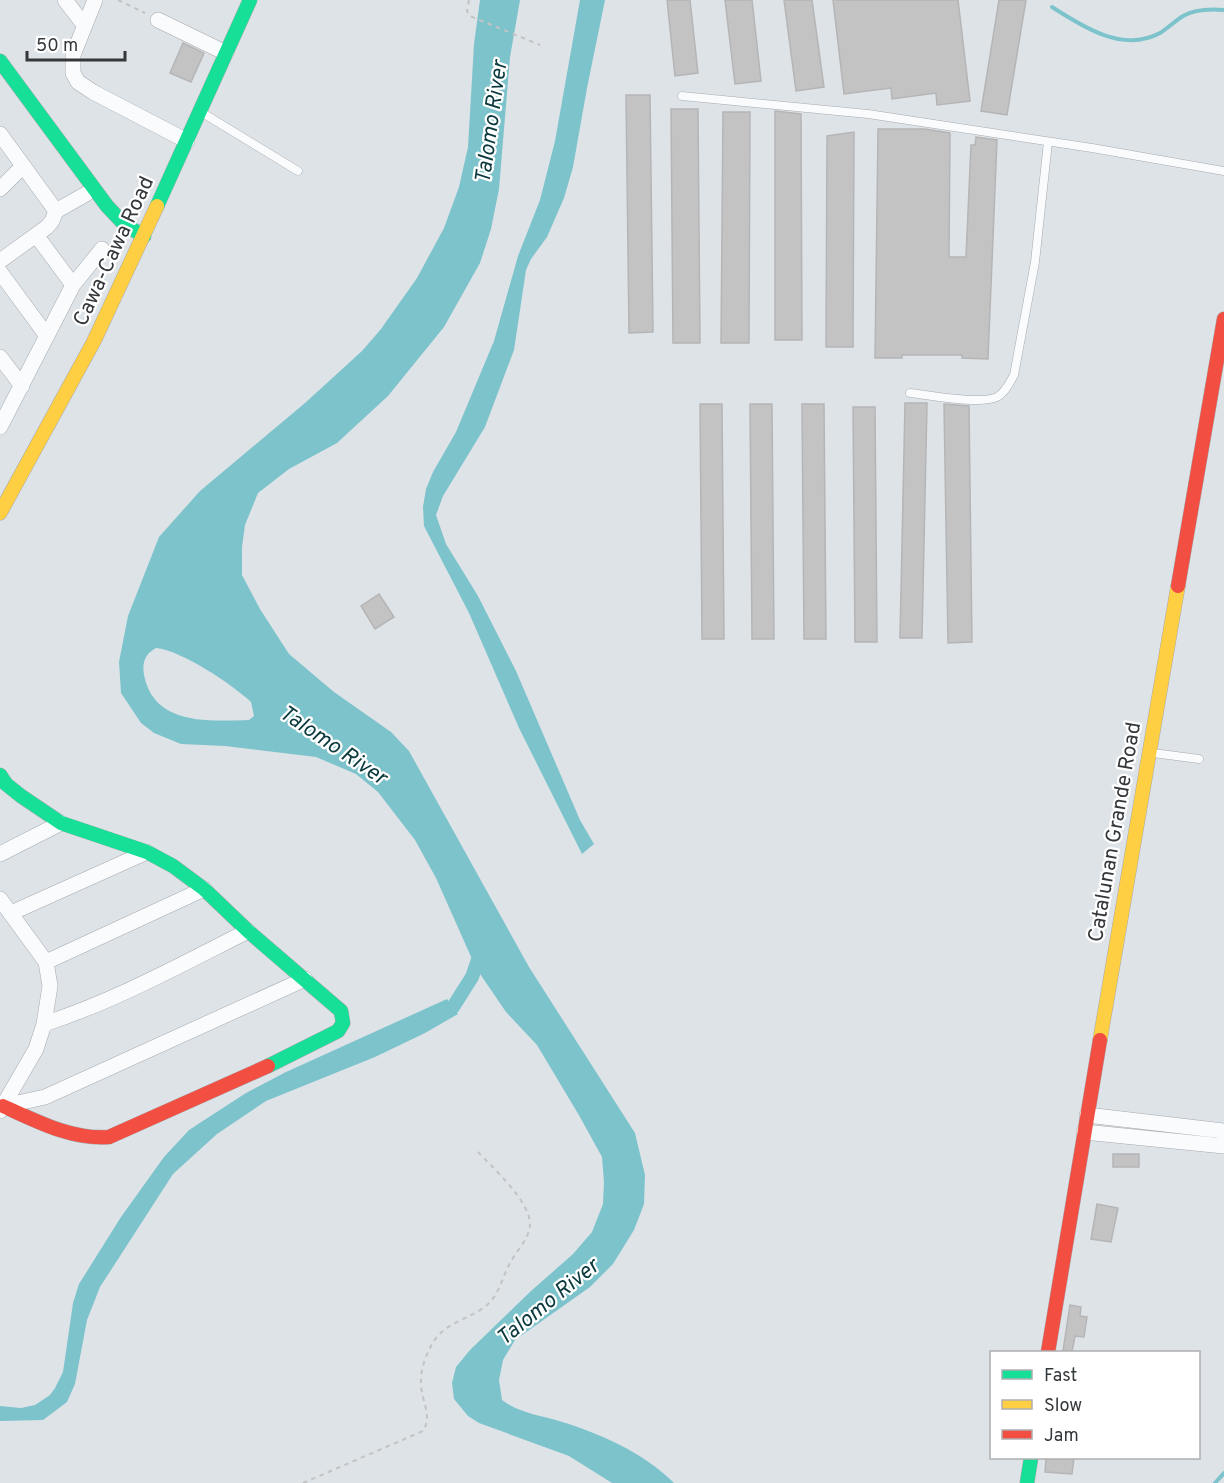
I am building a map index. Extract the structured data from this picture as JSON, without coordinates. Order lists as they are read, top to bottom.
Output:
{
  "streets": {
    "street": ["Cawa-Cawa Road", "Catalunan Grande Road"]
  },
  "water": ["Talomo River"],
  "legend": ["Fast", "Slow", "Jam"],
  "scale_bar": "50 m"
}
